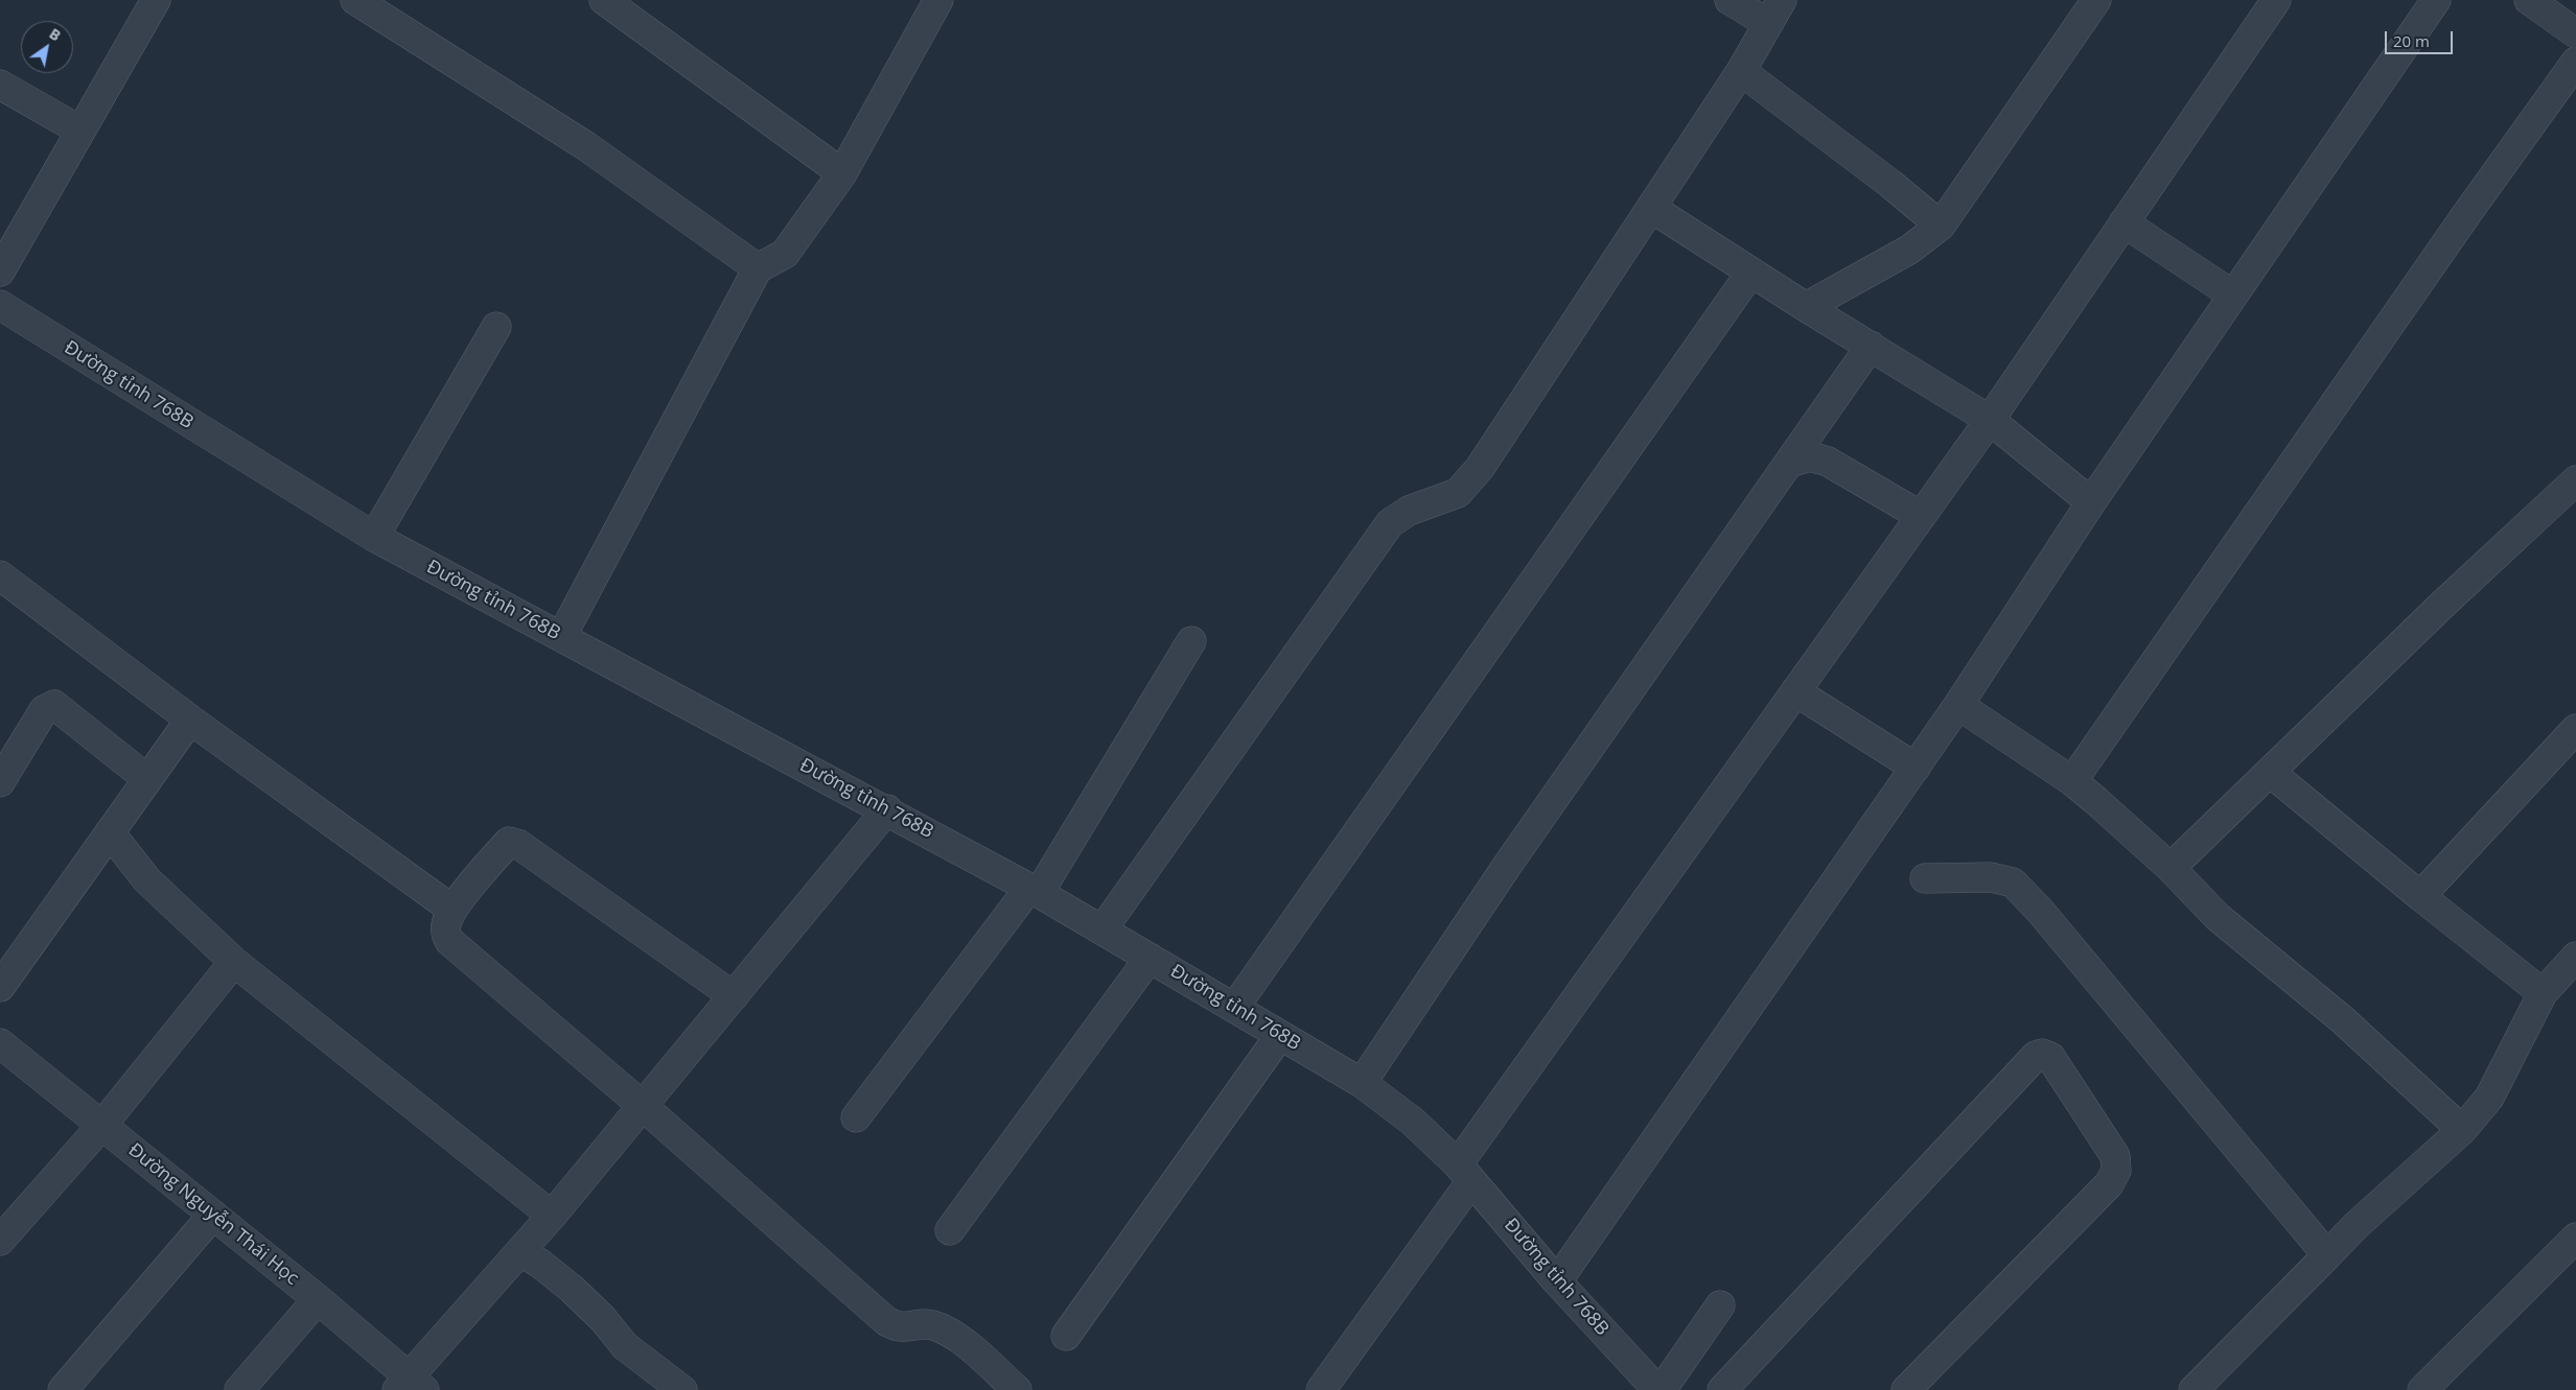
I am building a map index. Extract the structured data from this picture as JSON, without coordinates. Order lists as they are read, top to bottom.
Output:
{
  "streets": {
    "street": ["Đường tỉnh 768B", "Đường Nguyễn Thái Học"]
  },
  "scale_bar": "20 m",
  "north": "top right"
}
